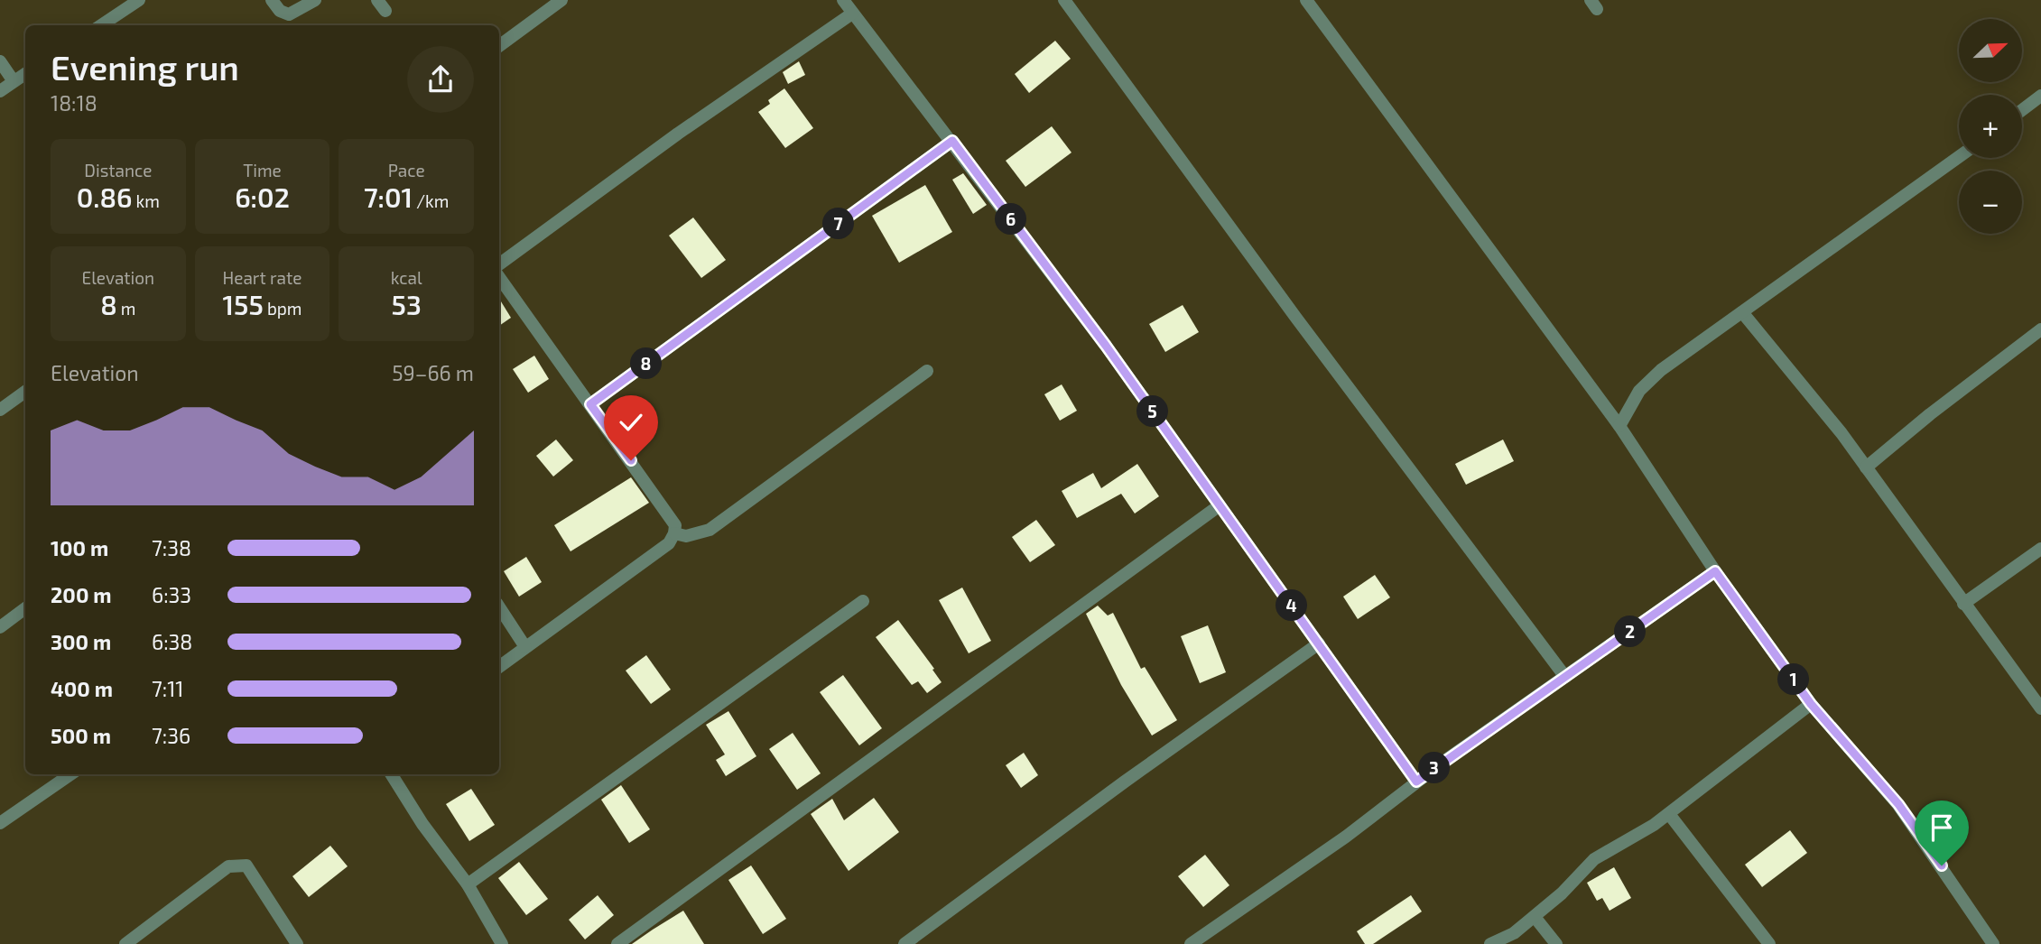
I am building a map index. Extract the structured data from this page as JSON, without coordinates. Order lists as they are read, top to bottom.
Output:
{
  "north": "top right",
  "page": {
    "map_buttons": ["+", "−"],
    "heading": ["Evening run", "18:18"],
    "stats": [
      ["Distance", "0.86 km"],
      ["Time", "6:02"],
      ["Pace", "7:01 /km"],
      ["Elevation", "8 m"],
      ["Heart rate", "155 bpm"],
      ["kcal", "53"]
    ],
    "pins": [
      "6",
      "7",
      "8",
      "5",
      "4",
      "2",
      "1",
      "3"
    ],
    "chart": ["Elevation", "59–66 m"],
    "list": [
      {
        "name": "100 m",
        "note": "7:38"
      },
      {
        "name": "200 m",
        "note": "6:33"
      },
      {
        "name": "300 m",
        "note": "6:38"
      },
      {
        "name": "400 m",
        "note": "7:11"
      },
      {
        "name": "500 m",
        "note": "7:36"
      }
    ]
  }
}
